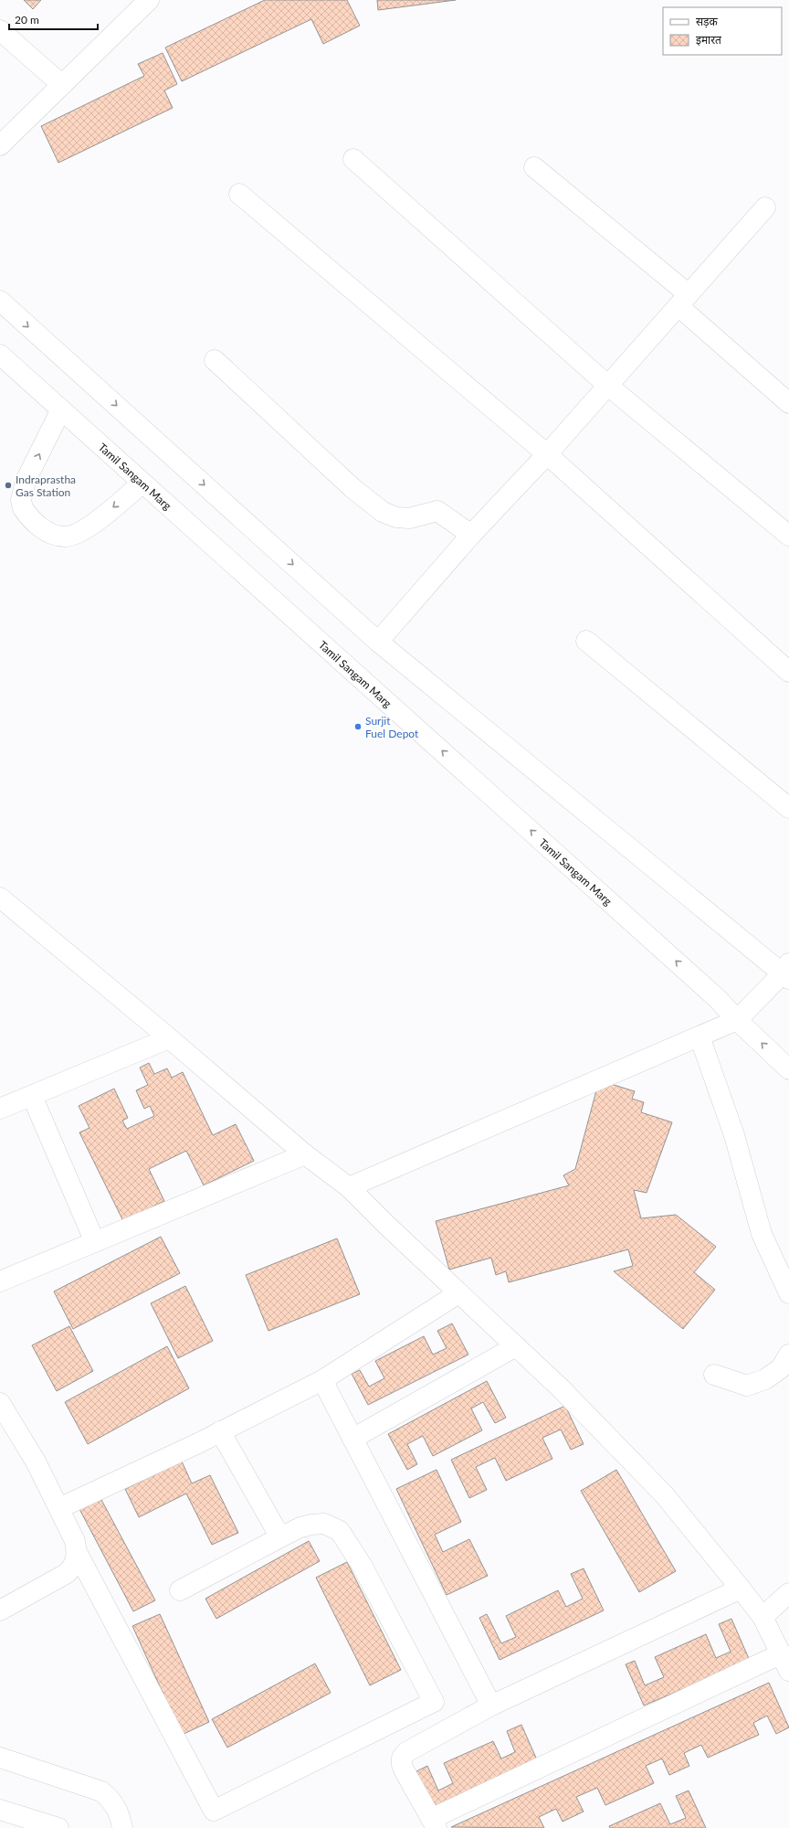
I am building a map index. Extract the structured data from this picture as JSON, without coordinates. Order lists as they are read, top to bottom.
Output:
{
  "streets": {
    "street": ["Tamil Sangam Marg"]
  },
  "places": ["Indraprastha Gas Station", "Surjit Fuel Depot"],
  "legend": ["सड़क", "इमारत"],
  "scale_bar": "20 m"
}
